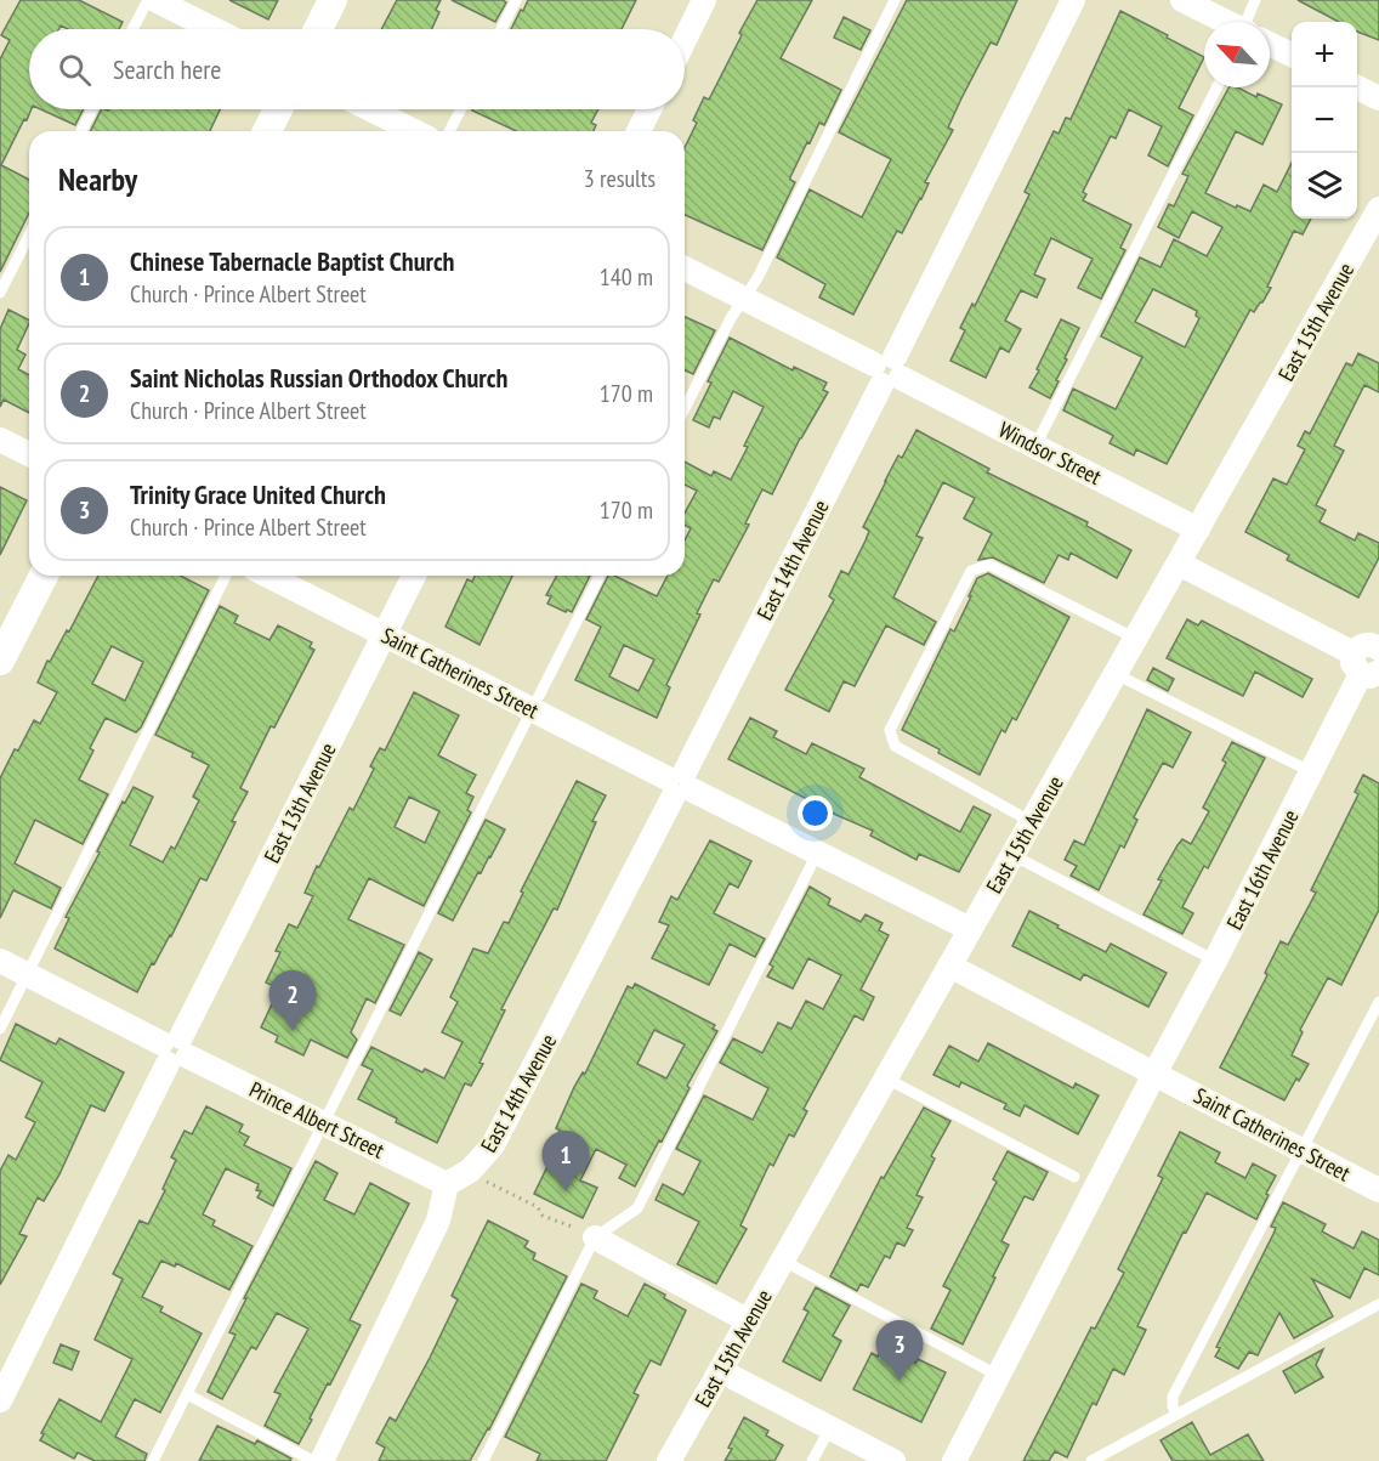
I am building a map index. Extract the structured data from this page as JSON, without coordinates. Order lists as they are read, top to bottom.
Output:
{
  "streets": {
    "street": [
      "East 15th Avenue",
      "Windsor Street",
      "East 14th Avenue",
      "Saint Catherines Street",
      "East 13th Avenue",
      "East 16th Avenue",
      "Prince Albert Street"
    ]
  },
  "crossings": [
    ["East 15th Avenue", "Windsor Street"],
    ["East 15th Avenue", "Saint Catherines Street"],
    ["Windsor Street", "East 14th Avenue"],
    ["East 14th Avenue", "Saint Catherines Street"],
    ["East 14th Avenue", "Prince Albert Street"],
    ["Saint Catherines Street", "East 13th Avenue"],
    ["Saint Catherines Street", "East 16th Avenue"],
    ["East 13th Avenue", "Prince Albert Street"]
  ],
  "north": "top left",
  "page": {
    "map_buttons": ["+", "−"],
    "search": "Search here",
    "heading": ["Nearby", "3 results"],
    "list": [
      {
        "mark": "1",
        "name": "Chinese Tabernacle Baptist Church",
        "note": "Church · Prince Albert Street",
        "value": "140 m"
      },
      {
        "mark": "2",
        "name": "Saint Nicholas Russian Orthodox Church",
        "note": "Church · Prince Albert Street",
        "value": "170 m"
      },
      {
        "mark": "3",
        "name": "Trinity Grace United Church",
        "note": "Church · Prince Albert Street",
        "value": "170 m"
      }
    ],
    "pins": ["2", "1", "3"]
  }
}
